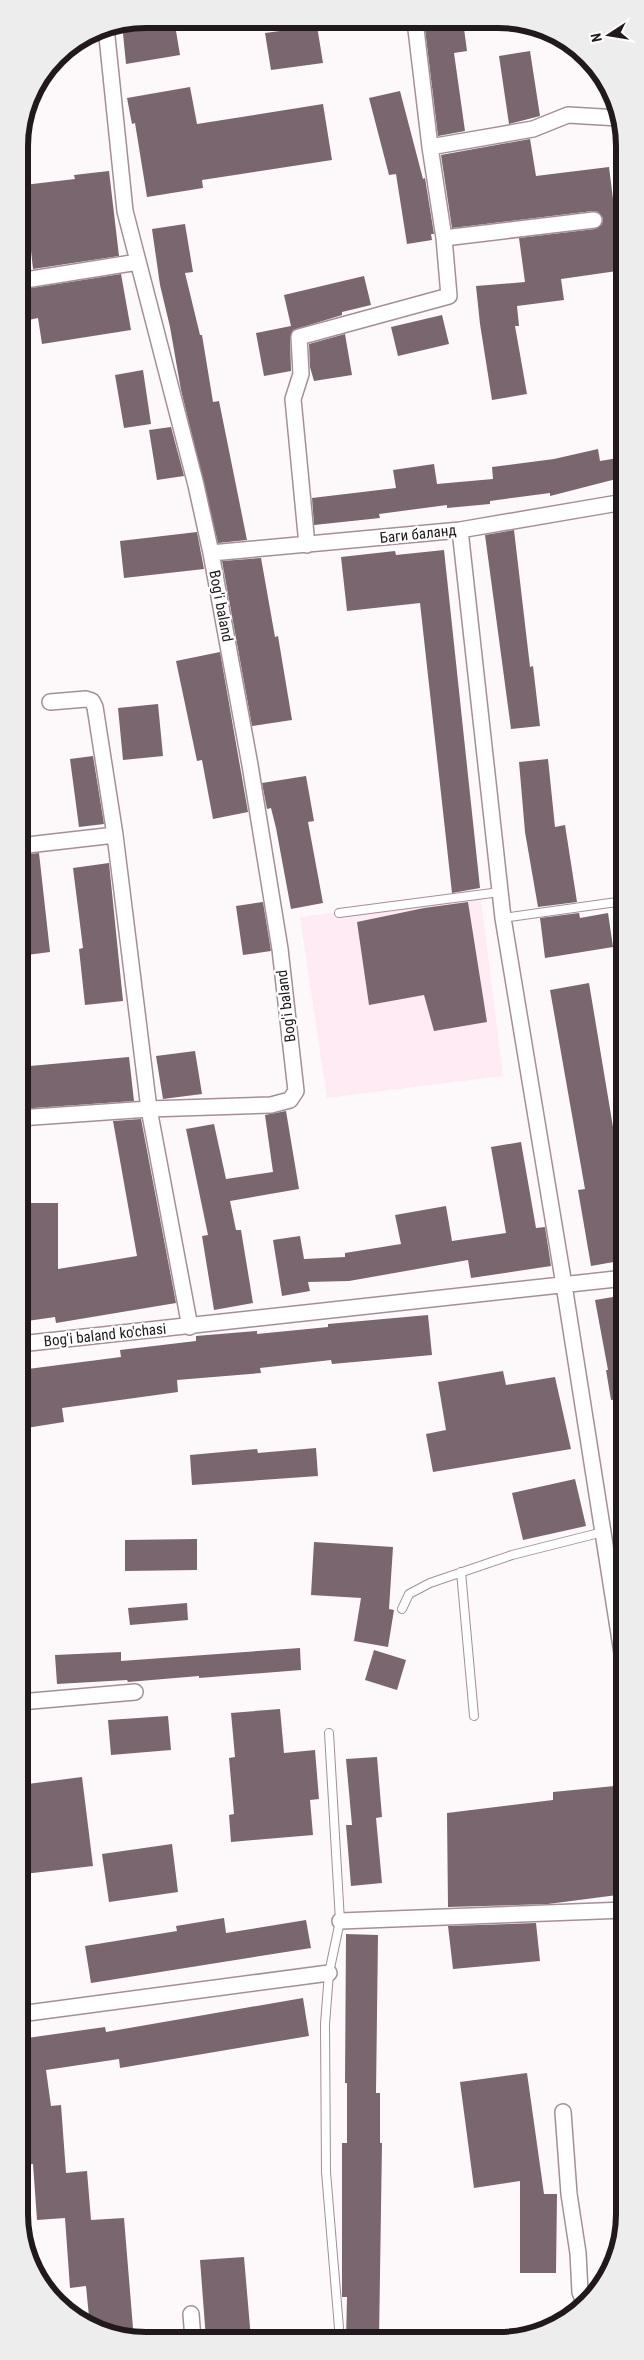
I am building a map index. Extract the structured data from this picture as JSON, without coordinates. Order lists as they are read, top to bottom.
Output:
{
  "streets": {
    "street": ["Баги баланд", "Bog'i baland", "Bog'i baland ko'chasi"]
  },
  "crossings": [
    ["Баги баланд", "Bog'i baland"]
  ],
  "north": "left"
}
